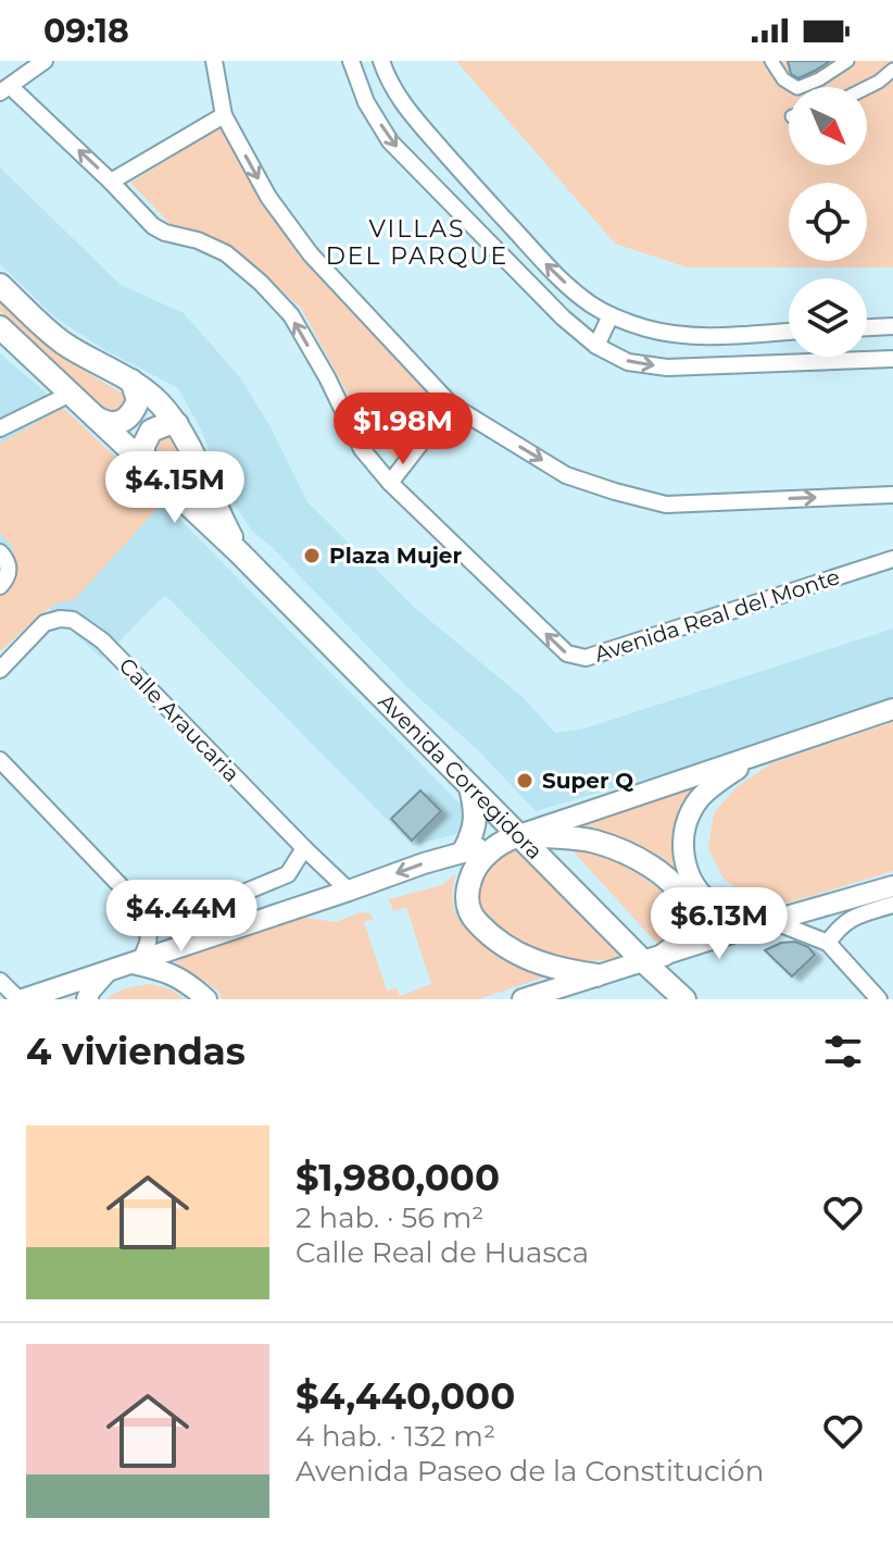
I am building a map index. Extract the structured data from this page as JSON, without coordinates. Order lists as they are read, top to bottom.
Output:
{
  "streets": {
    "main road": ["Avenida Corregidora"],
    "street": ["Avenida Real del Monte", "Calle Araucaria"]
  },
  "districts": ["VILLAS DEL PARQUE"],
  "places": ["Plaza Mujer", "Super Q"],
  "north": "bottom right",
  "page": {
    "status": "09:18",
    "price": [
      "$1.98M",
      "$4.15M",
      "$4.44M",
      "$6.13M"
    ],
    "heading": "4 viviendas",
    "list": [
      {
        "name": "$1,980,000",
        "note": "2 hab. · 56 m² · Calle Real de Huasca"
      },
      {
        "name": "$4,440,000",
        "note": "4 hab. · 132 m² · Avenida Paseo de la Constitución"
      }
    ]
  }
}
